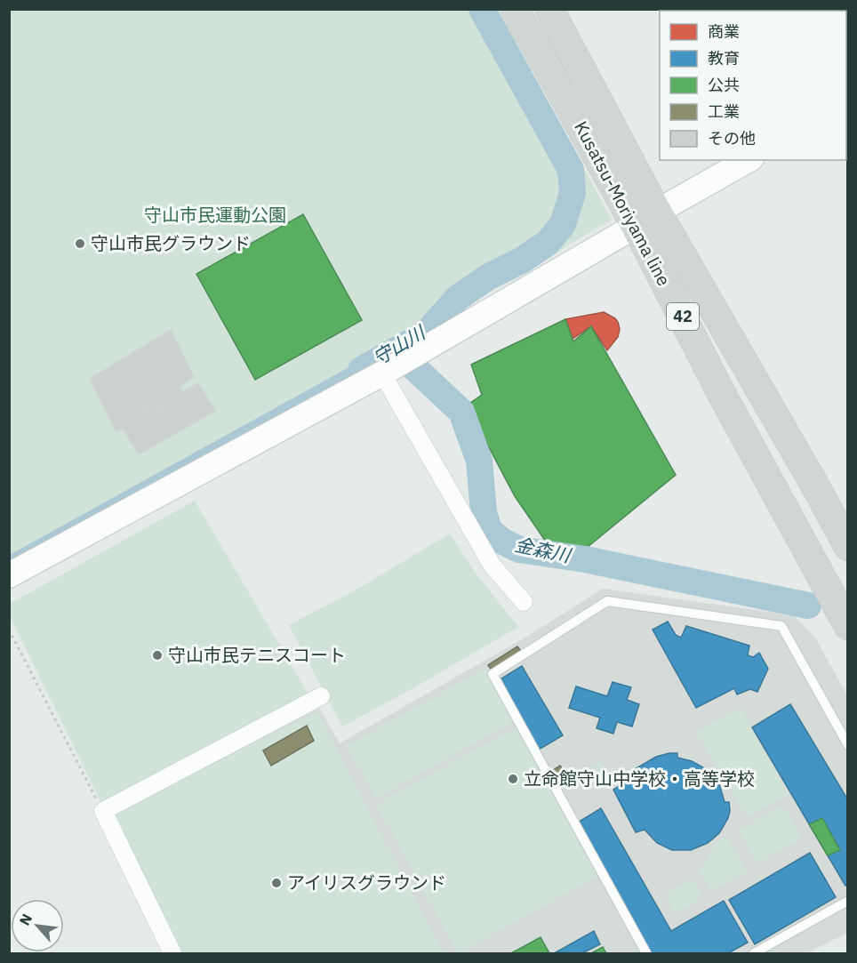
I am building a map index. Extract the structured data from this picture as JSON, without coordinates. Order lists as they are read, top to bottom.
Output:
{
  "streets": {
    "main road": ["Kusatsu-Moriyama line", "42"]
  },
  "water": ["守山川", "金森川"],
  "parks": ["守山市民運動公園"],
  "places": [
    "守山市民グラウンド",
    "守山市民テニスコート",
    "立命館守山中学校・高等学校",
    "アイリスグラウンド"
  ],
  "legend": [
    "商業",
    "教育",
    "公共",
    "工業",
    "その他"
  ],
  "north": "top left"
}
